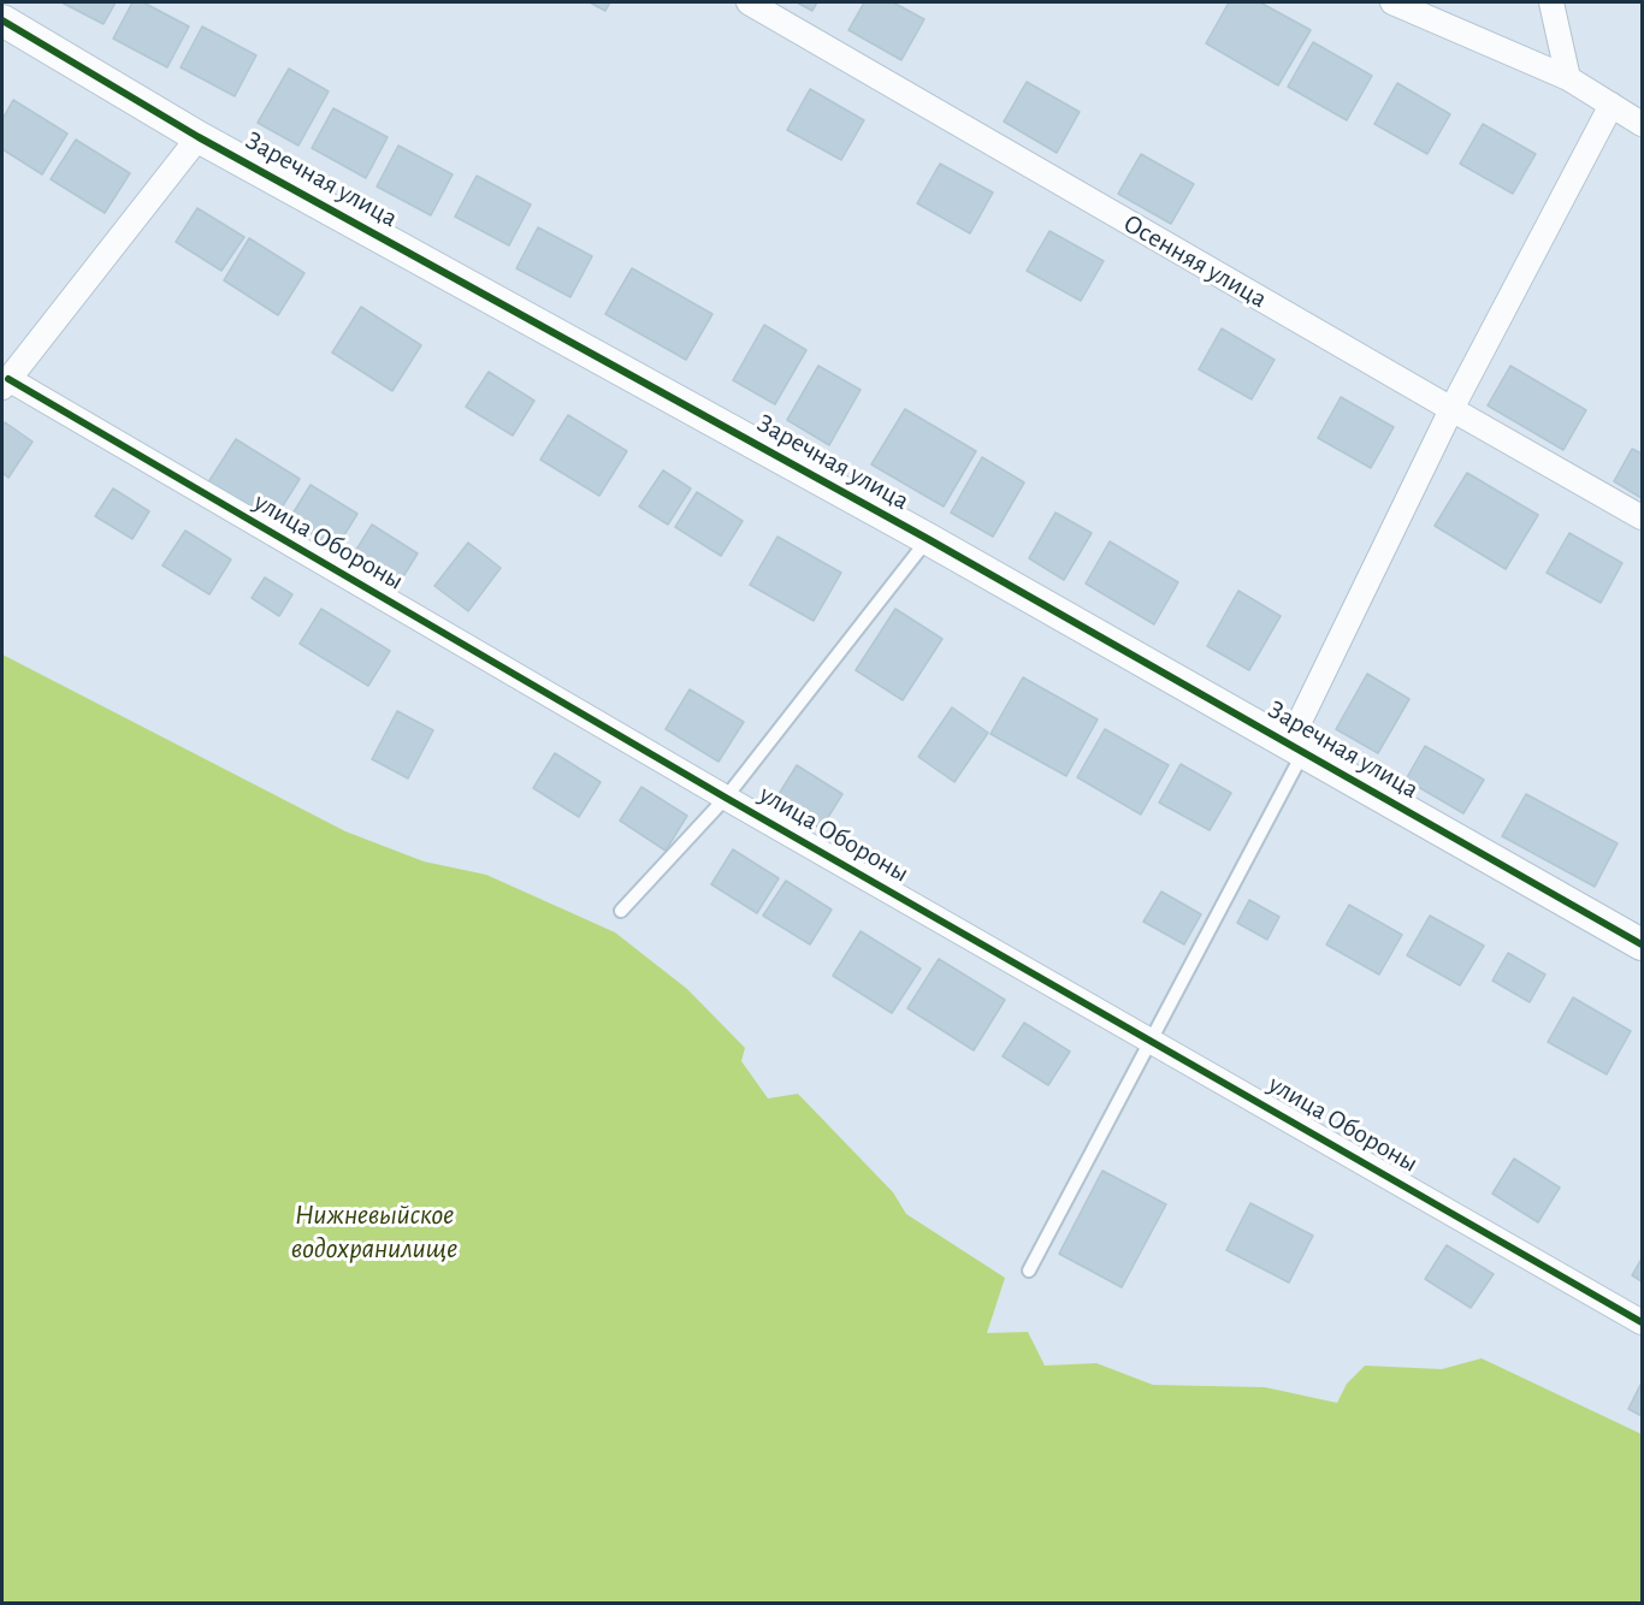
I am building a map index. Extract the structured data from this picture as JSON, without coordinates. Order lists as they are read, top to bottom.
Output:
{
  "streets": {
    "street": ["Заречная улица", "Осенняя улица", "улица Обороны"]
  },
  "water": ["Нижневыйское водохранилище"]
}
